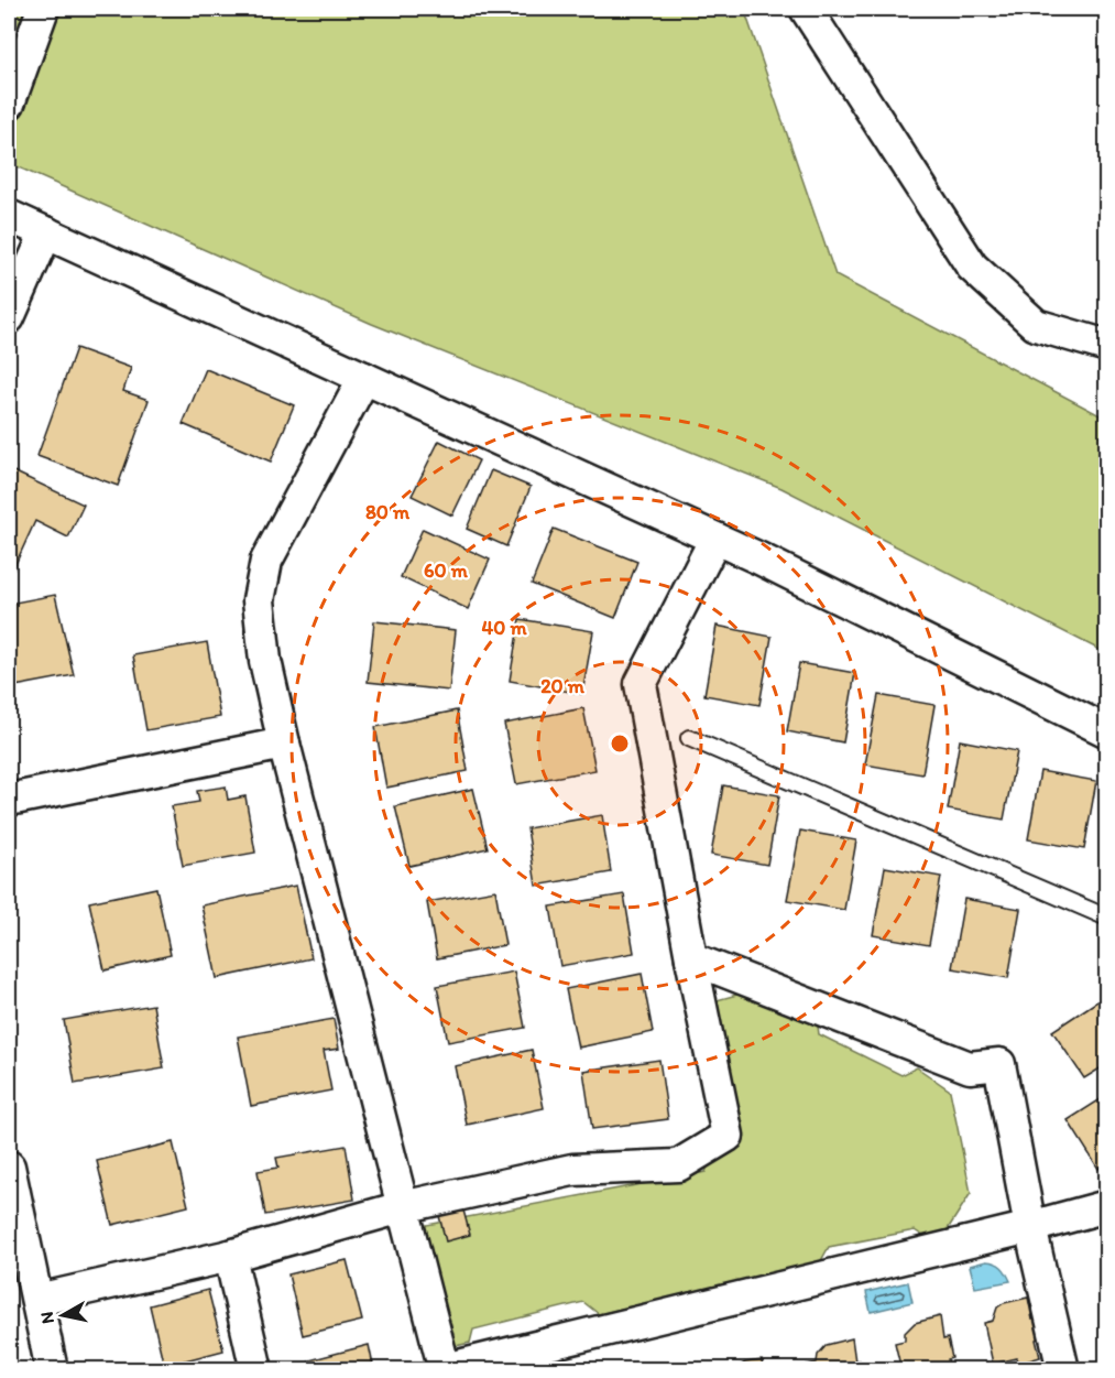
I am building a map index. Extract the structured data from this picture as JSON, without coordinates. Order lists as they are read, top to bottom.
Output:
{
  "north": "left",
  "rings": [
    "80 m",
    "60 m",
    "40 m",
    "20 m"
  ]
}
